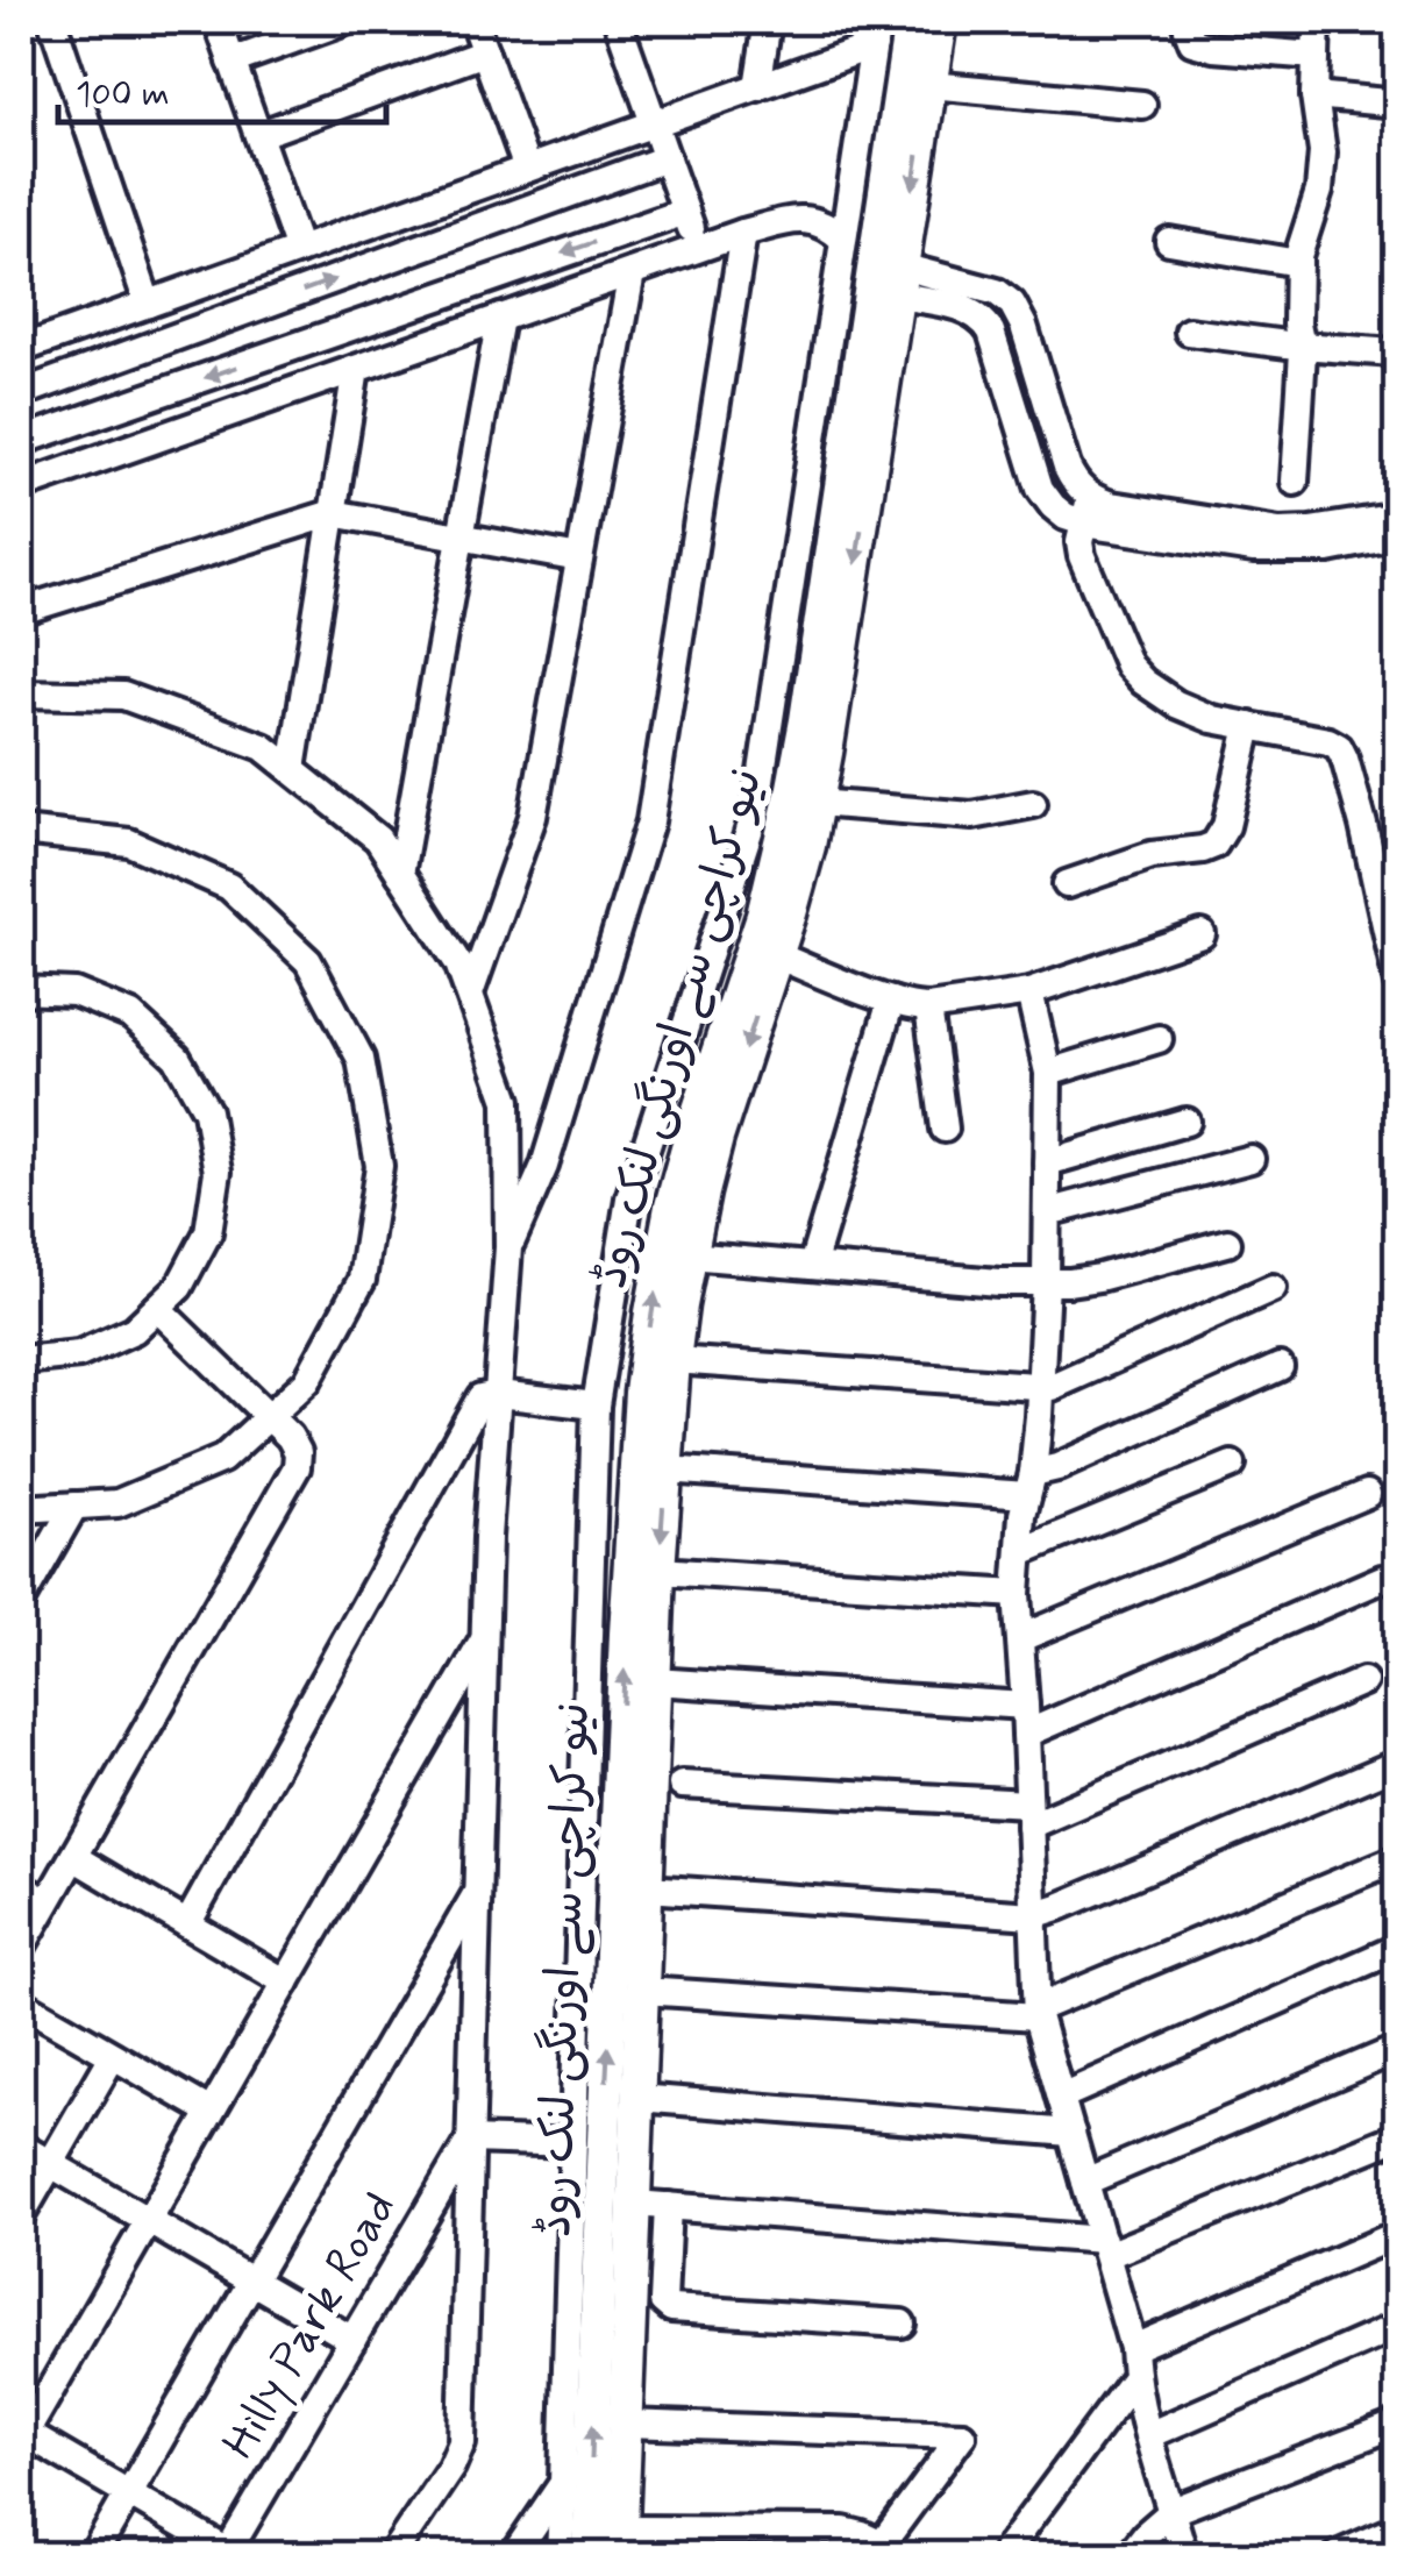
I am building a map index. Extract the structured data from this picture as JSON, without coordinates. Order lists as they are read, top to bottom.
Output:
{
  "streets": {
    "street": ["نیو کراچی سے اورنگی لنک روڈ", "Hilly Park Road"]
  },
  "scale_bar": "100 m"
}
